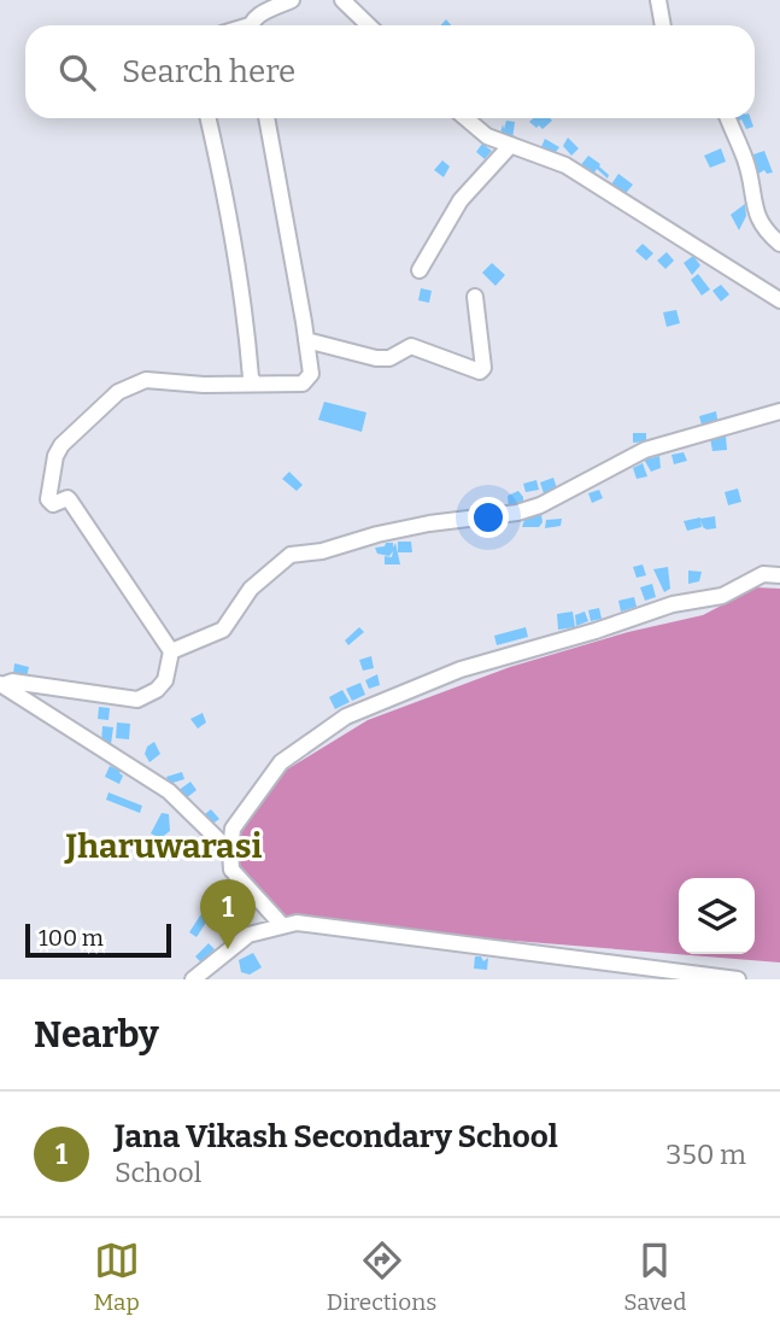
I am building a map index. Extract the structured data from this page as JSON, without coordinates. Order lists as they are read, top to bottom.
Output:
{
  "districts": ["Jharuwarasi"],
  "scale_bar": "100 m",
  "page": {
    "search": "Search here",
    "pins": "1",
    "scale": "100 m",
    "heading": "Nearby",
    "list": [
      {
        "mark": "1",
        "name": "Jana Vikash Secondary School",
        "note": "School",
        "value": "350 m"
      }
    ],
    "nav": ["Map", "Directions", "Saved"]
  }
}
